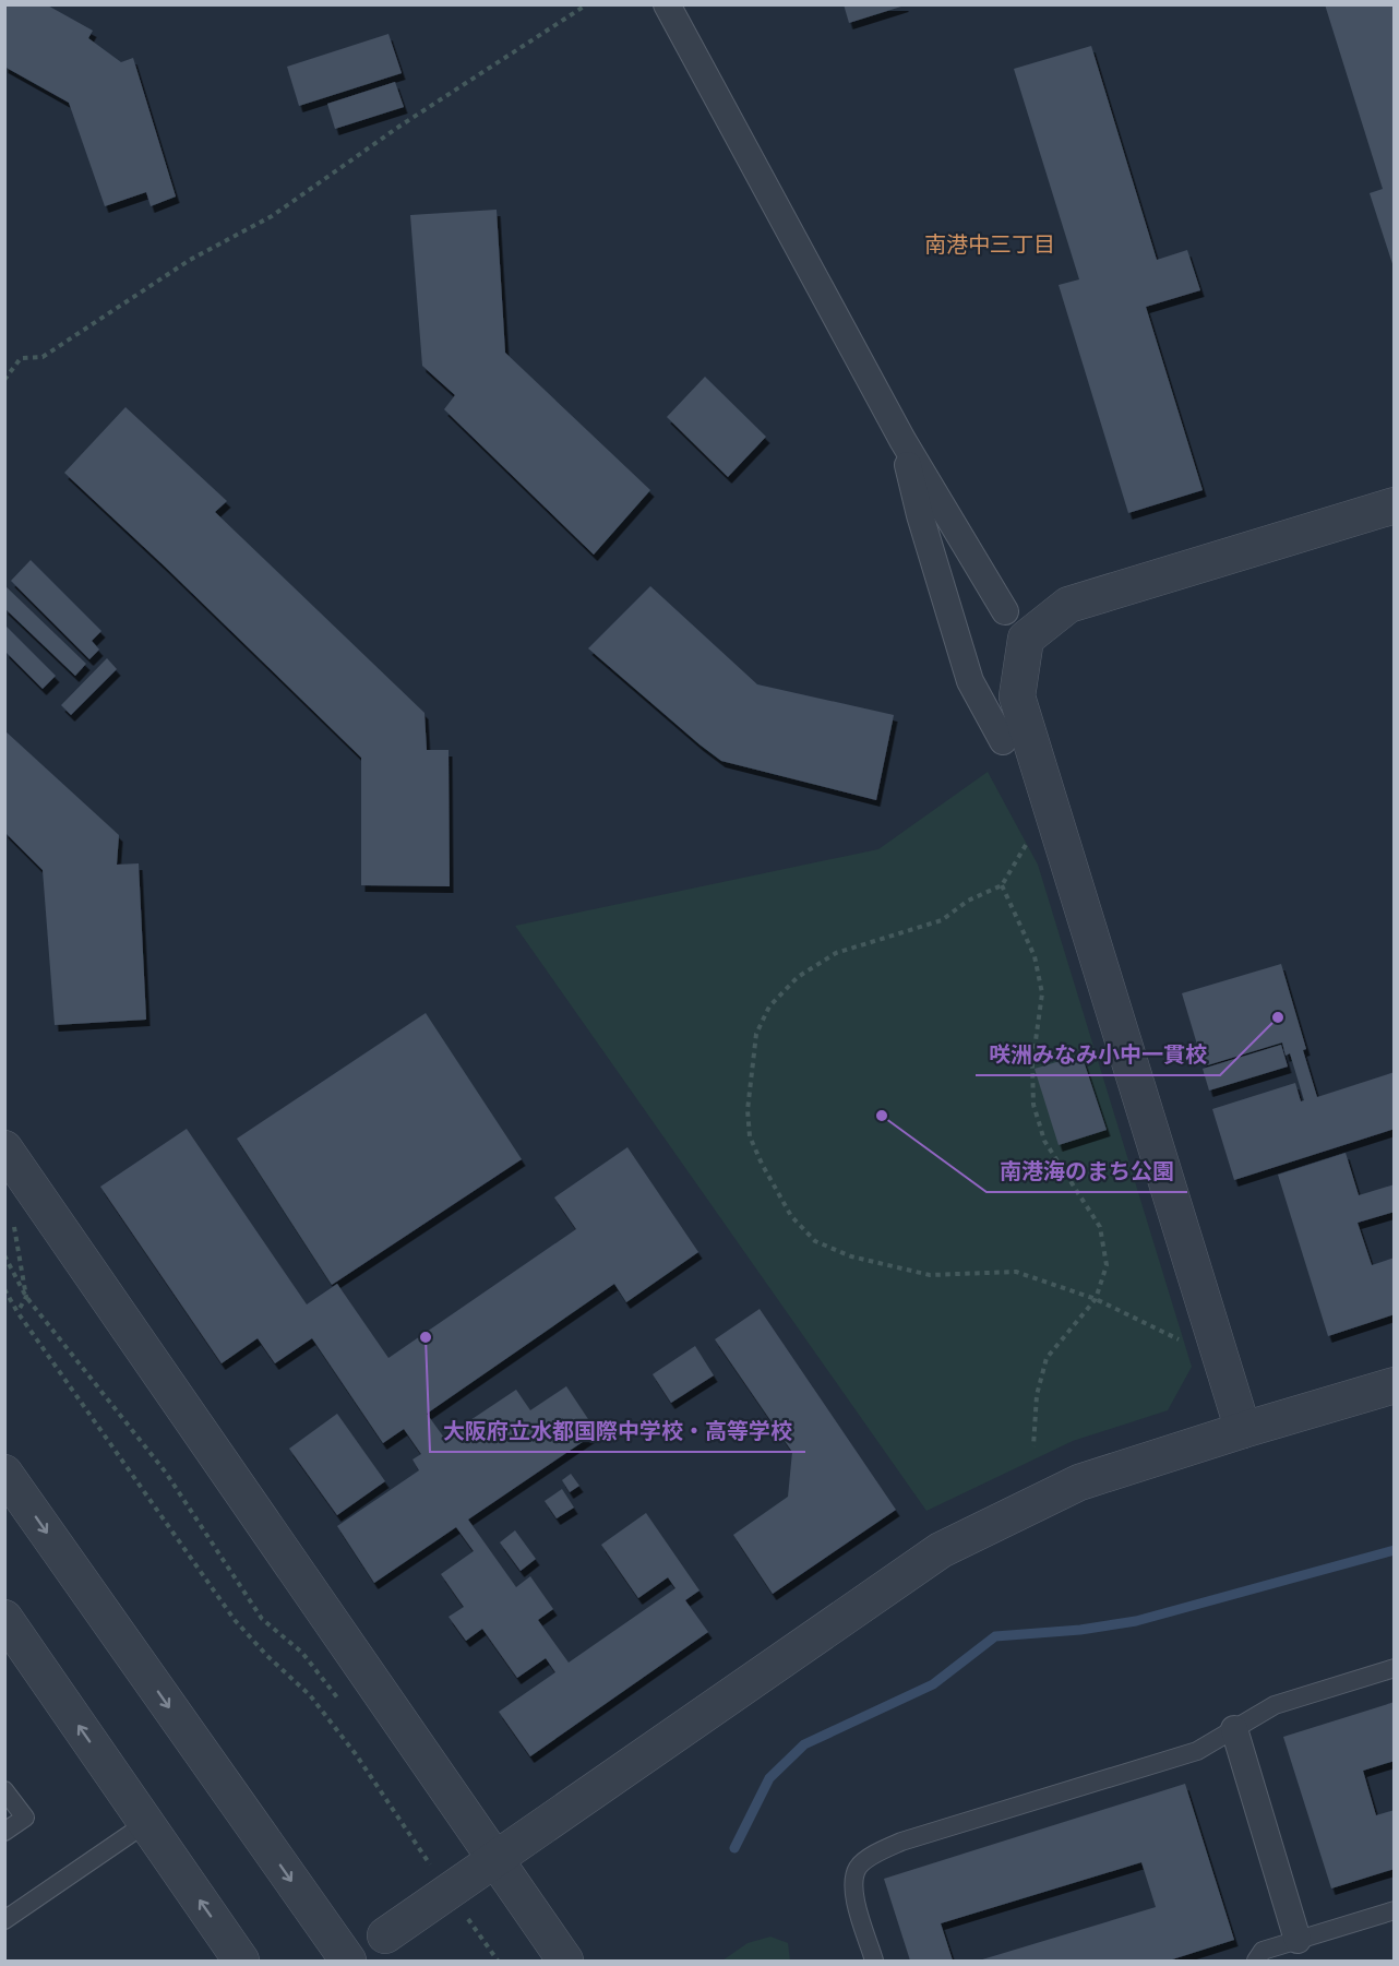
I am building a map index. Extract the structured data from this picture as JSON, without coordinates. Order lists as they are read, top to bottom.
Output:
{
  "districts": ["南港中三丁目"],
  "places": ["咲洲みなみ小中一貫校", "南港海のまち公園", "大阪府立水都国際中学校・高等学校"]
}
